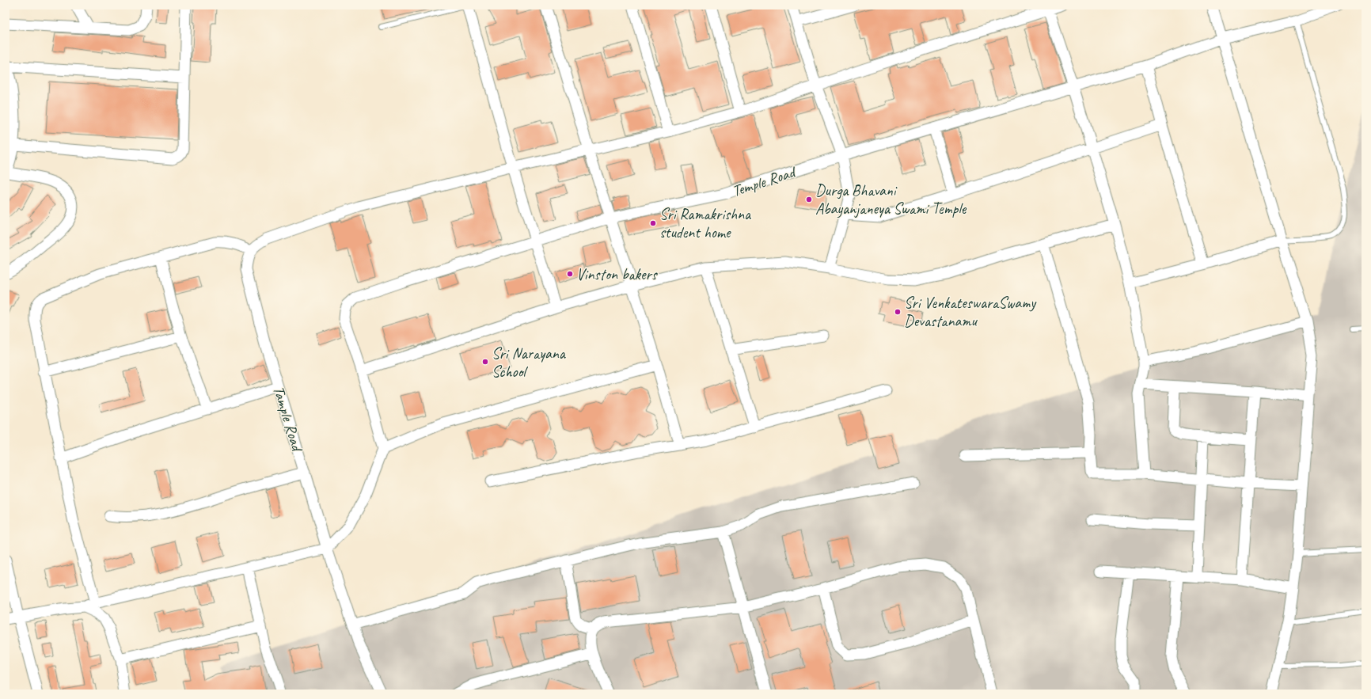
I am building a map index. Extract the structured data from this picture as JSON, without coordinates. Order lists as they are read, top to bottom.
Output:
{
  "streets": {
    "street": ["Temple Road", "Tample Road"]
  },
  "places": [
    "Durga Bhavani Abayanjaneya Swami Temple",
    "Sri Ramakrishna student home",
    "Vinston bakers",
    "Sri VenkateswaraSwamy Devastanamu",
    "Sri Narayana School"
  ]
}
